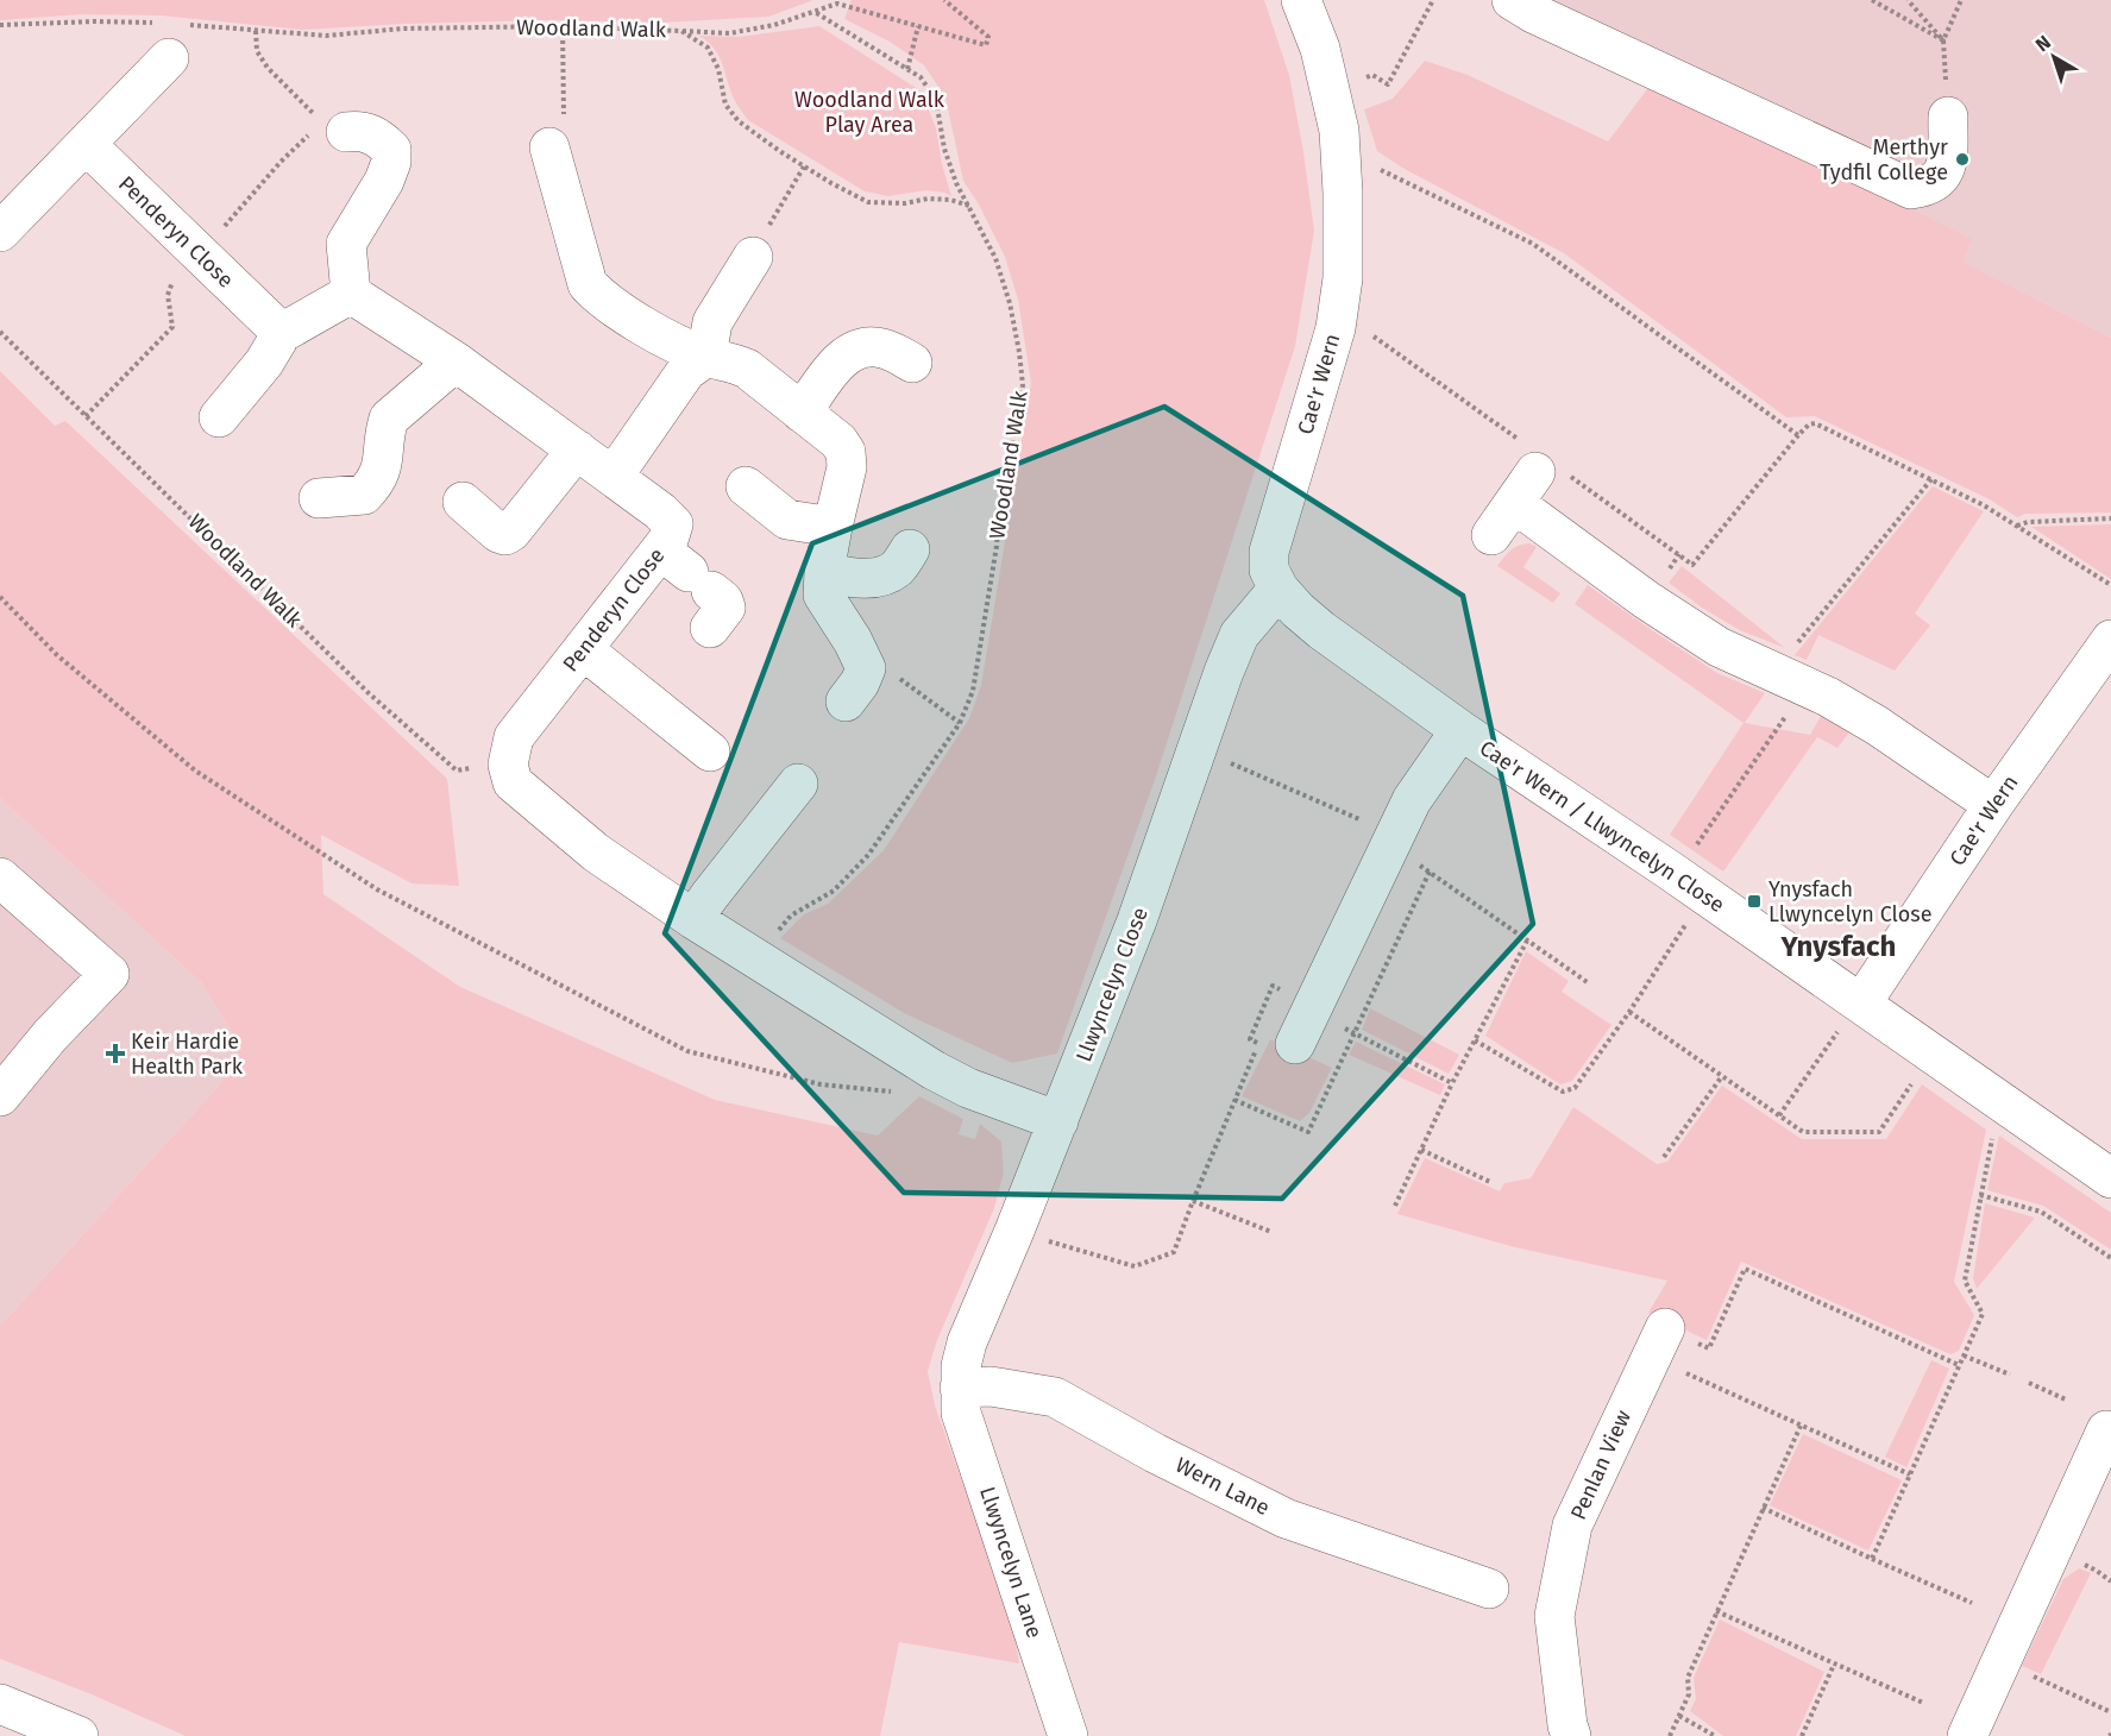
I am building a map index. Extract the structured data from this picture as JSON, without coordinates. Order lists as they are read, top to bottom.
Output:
{
  "streets": {
    "main road": [
      "Penderyn Close",
      "Cae'r Wern",
      "Cae'r Wern / Llwyncelyn Close",
      "Llwyncelyn Close",
      "Penlan View",
      "Wern Lane",
      "Llwyncelyn Lane"
    ],
    "path": ["Woodland Walk"]
  },
  "crossings": [
    ["Woodland Walk", "Penderyn Close"],
    ["Cae'r Wern", "Cae'r Wern / Llwyncelyn Close"],
    ["Cae'r Wern", "Llwyncelyn Close"],
    ["Cae'r Wern / Llwyncelyn Close", "Llwyncelyn Close"],
    ["Llwyncelyn Close", "Wern Lane"],
    ["Llwyncelyn Close", "Llwyncelyn Lane"],
    ["Wern Lane", "Llwyncelyn Lane"]
  ],
  "districts": ["Ynysfach"],
  "parks": ["Woodland Walk Play Area"],
  "places": {
    "other": ["Merthyr Tydfil College"],
    "transit": ["Ynysfach Llwyncelyn Close"],
    "health": ["Keir Hardie Health Park"]
  },
  "north": "top left"
}
